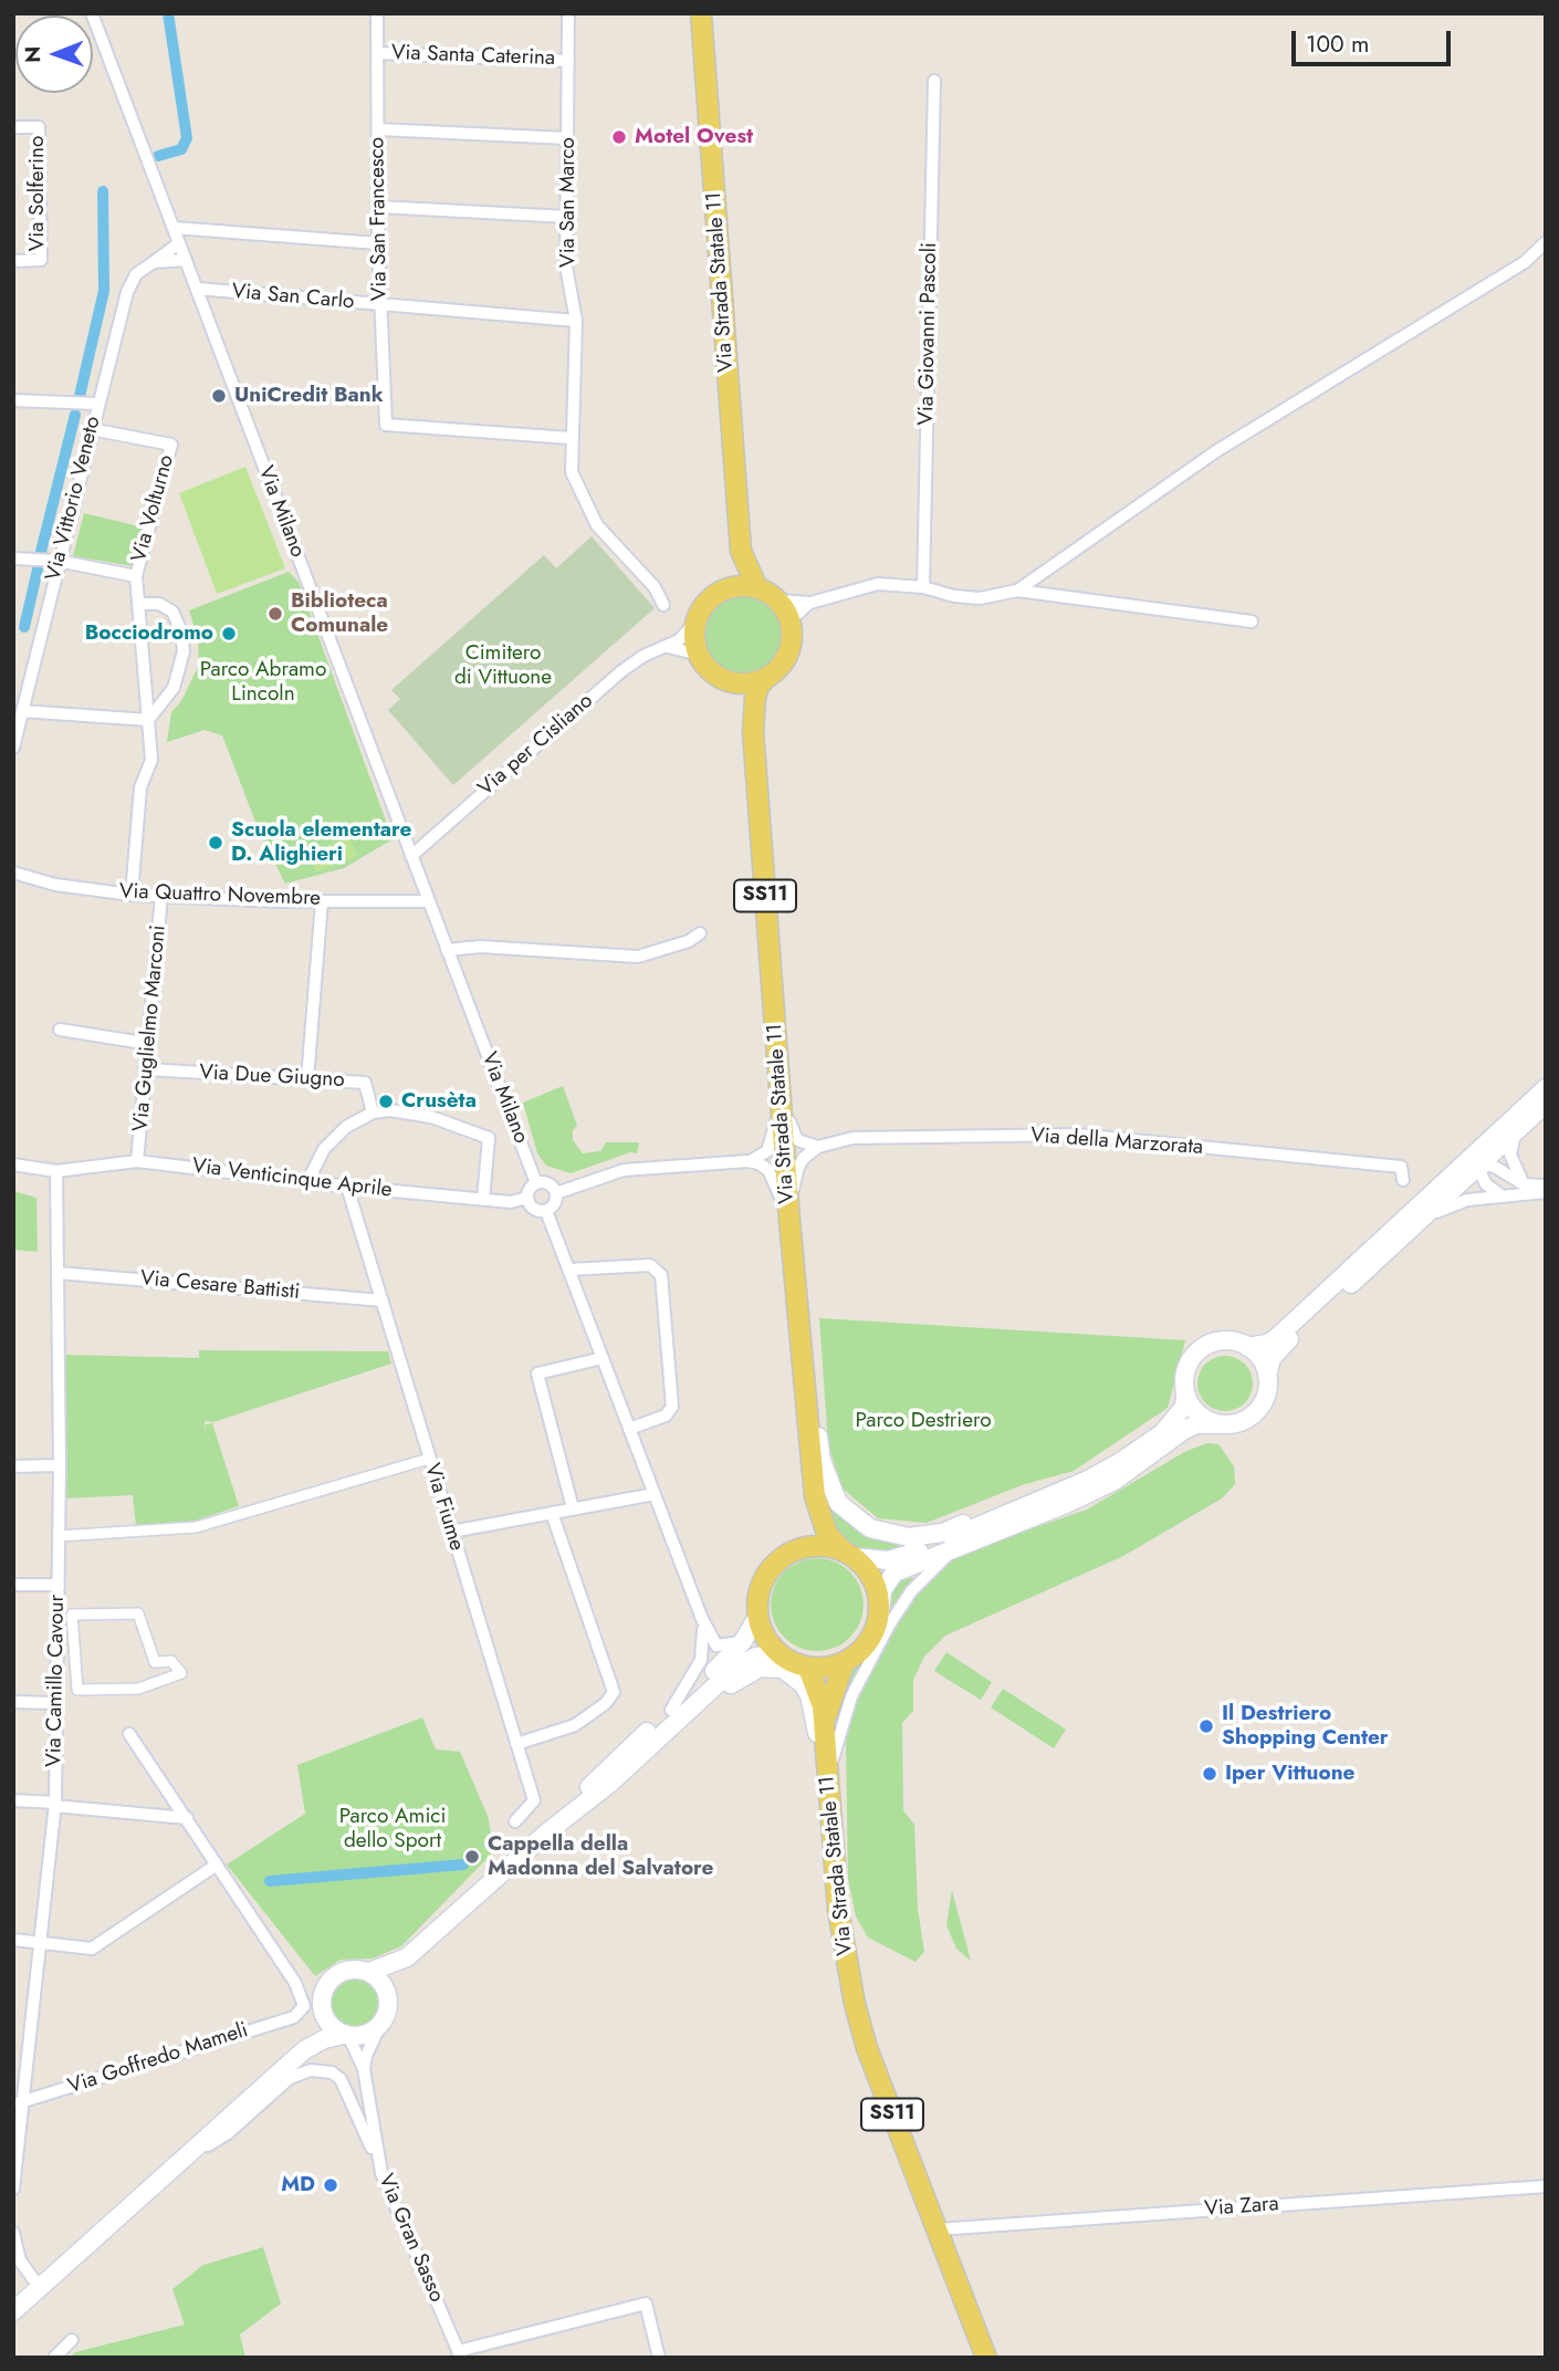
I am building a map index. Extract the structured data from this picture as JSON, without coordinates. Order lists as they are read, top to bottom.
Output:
{
  "streets": {
    "main road": ["Via Strada Statale 11", "SS11"],
    "street": [
      "Via Santa Caterina",
      "Via Solferino",
      "Via San Marco",
      "Via San Francesco",
      "Via San Carlo",
      "Via Giovanni Pascoli",
      "Via Vittorio Veneto",
      "Via Volturno",
      "Via Milano",
      "Via per Cisliano",
      "Via Quattro Novembre",
      "Via Guglielmo Marconi",
      "Via Due Giugno",
      "Via della Marzorata",
      "Via Venticinque Aprile",
      "Via Cesare Battisti",
      "Via Fiume",
      "Via Camillo Cavour",
      "Via Goffredo Mameli",
      "Via Zara",
      "Via Gran Sasso"
    ]
  },
  "crossings": [
    ["Via Santa Caterina", "Via San Marco"],
    ["Via Santa Caterina", "Via San Francesco"],
    ["Via San Marco", "Via San Francesco"],
    ["Via San Marco", "Via San Carlo"],
    ["Via San Francesco", "Via San Carlo"],
    ["Via Strada Statale 11", "Via per Cisliano"],
    ["Via Strada Statale 11", "SS11"],
    ["Via Strada Statale 11", "Via Zara"],
    ["Via San Carlo", "Via Milano"],
    ["Via Vittorio Veneto", "Via Volturno"],
    ["Via Vittorio Veneto", "Via Milano"],
    ["Via Milano", "Via per Cisliano"],
    ["Via Milano", "Via Quattro Novembre"],
    ["Via Milano", "Via Venticinque Aprile"],
    ["Via Quattro Novembre", "Via Guglielmo Marconi"],
    ["SS11", "Via Zara"],
    ["Via Guglielmo Marconi", "Via Due Giugno"],
    ["Via Guglielmo Marconi", "Via Venticinque Aprile"],
    ["Via Venticinque Aprile", "Via Fiume"],
    ["Via Venticinque Aprile", "Via Camillo Cavour"],
    ["Via Cesare Battisti", "Via Fiume"],
    ["Via Cesare Battisti", "Via Camillo Cavour"],
    ["Via Camillo Cavour", "Via Goffredo Mameli"]
  ],
  "parks": [
    "Cimitero di Vittuone",
    "Parco Abramo Lincoln",
    "Parco Destriero",
    "Parco Amici dello Sport"
  ],
  "places": [
    "Motel Ovest",
    "UniCredit Bank",
    "Biblioteca Comunale",
    "Bocciodromo",
    "Scuola elementare D. Alighieri",
    "Crusèta",
    "Il Destriero Shopping Center",
    "Iper Vittuone",
    "Cappella della Madonna del Salvatore",
    "MD"
  ],
  "scale_bar": "100 m",
  "north": "left"
}
